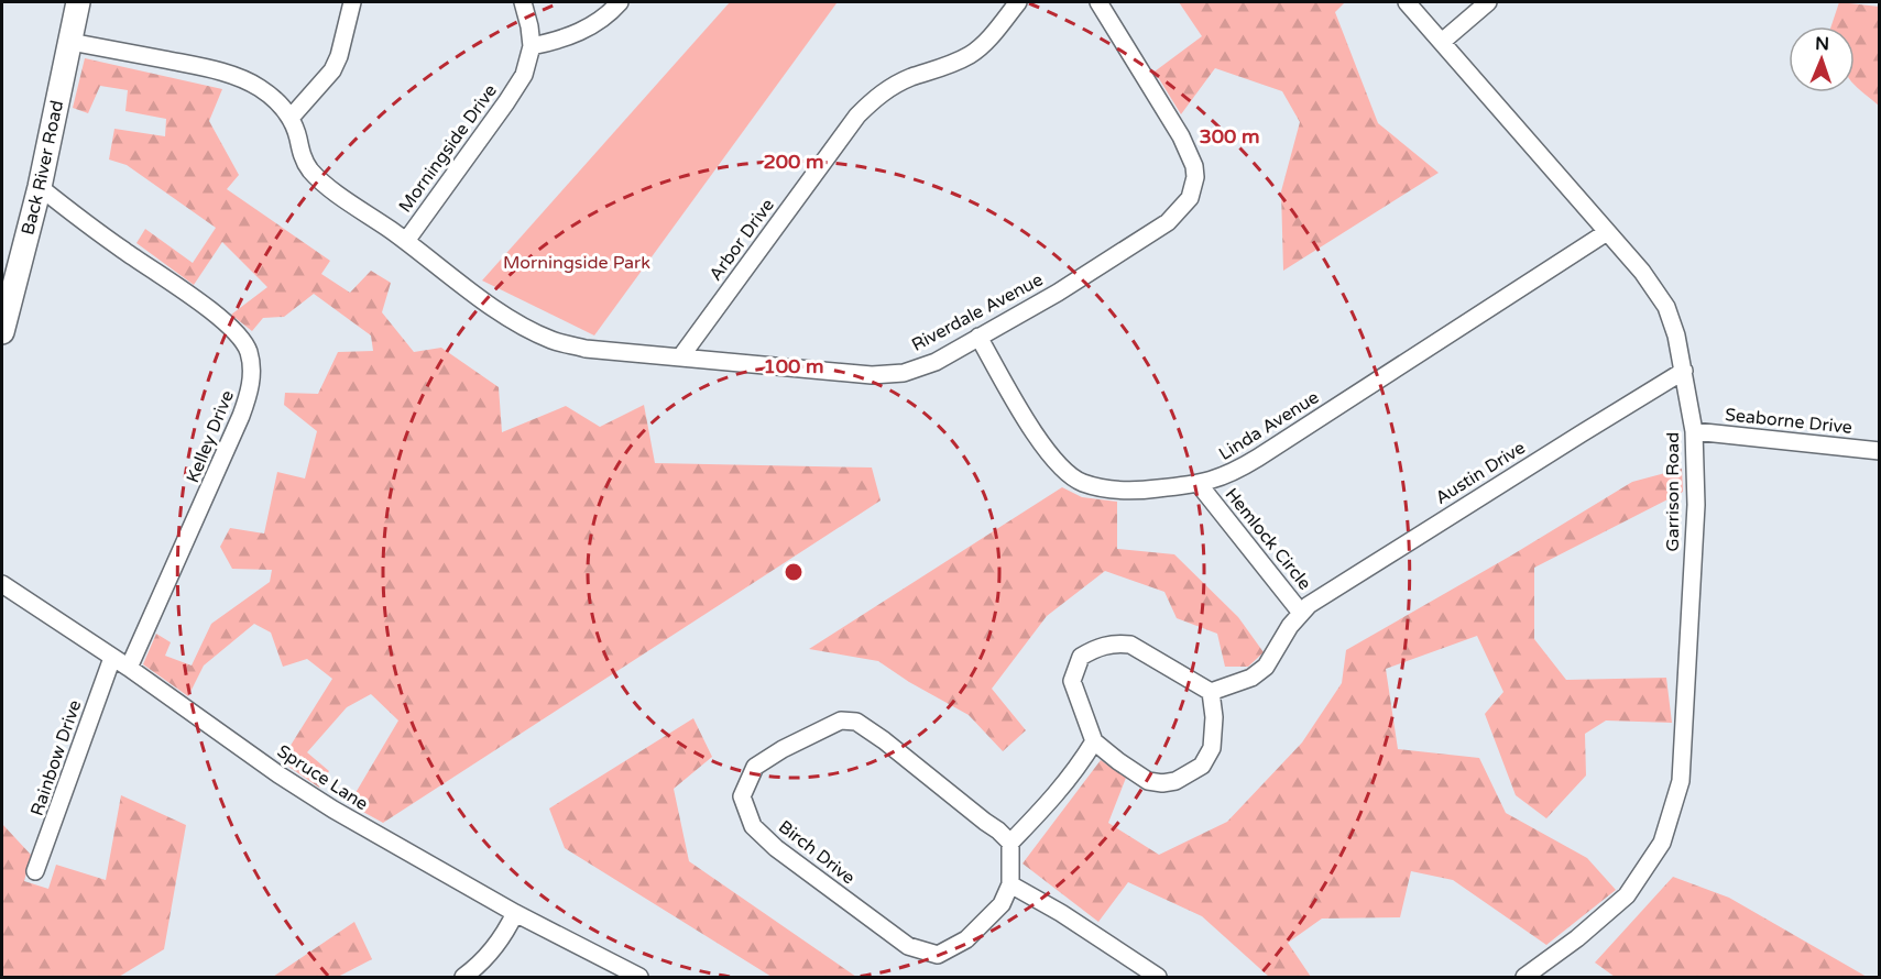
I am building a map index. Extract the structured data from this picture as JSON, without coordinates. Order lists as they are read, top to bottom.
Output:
{
  "streets": {
    "street": [
      "Morningside Drive",
      "Back River Road",
      "Arbor Drive",
      "Riverdale Avenue",
      "Seaborne Drive",
      "Linda Avenue",
      "Kelley Drive",
      "Austin Drive",
      "Garrison Road",
      "Hemlock Circle",
      "Rainbow Drive",
      "Spruce Lane",
      "Birch Drive"
    ]
  },
  "crossings": [
    ["Morningside Drive", "Back River Road"],
    ["Morningside Drive", "Riverdale Avenue"],
    ["Back River Road", "Kelley Drive"],
    ["Arbor Drive", "Riverdale Avenue"],
    ["Riverdale Avenue", "Linda Avenue"],
    ["Seaborne Drive", "Garrison Road"],
    ["Linda Avenue", "Garrison Road"],
    ["Linda Avenue", "Hemlock Circle"],
    ["Kelley Drive", "Spruce Lane"],
    ["Austin Drive", "Garrison Road"],
    ["Austin Drive", "Hemlock Circle"],
    ["Rainbow Drive", "Spruce Lane"]
  ],
  "parks": ["Morningside Park"],
  "north": "top",
  "rings": ["300 m", "200 m", "100 m"]
}
